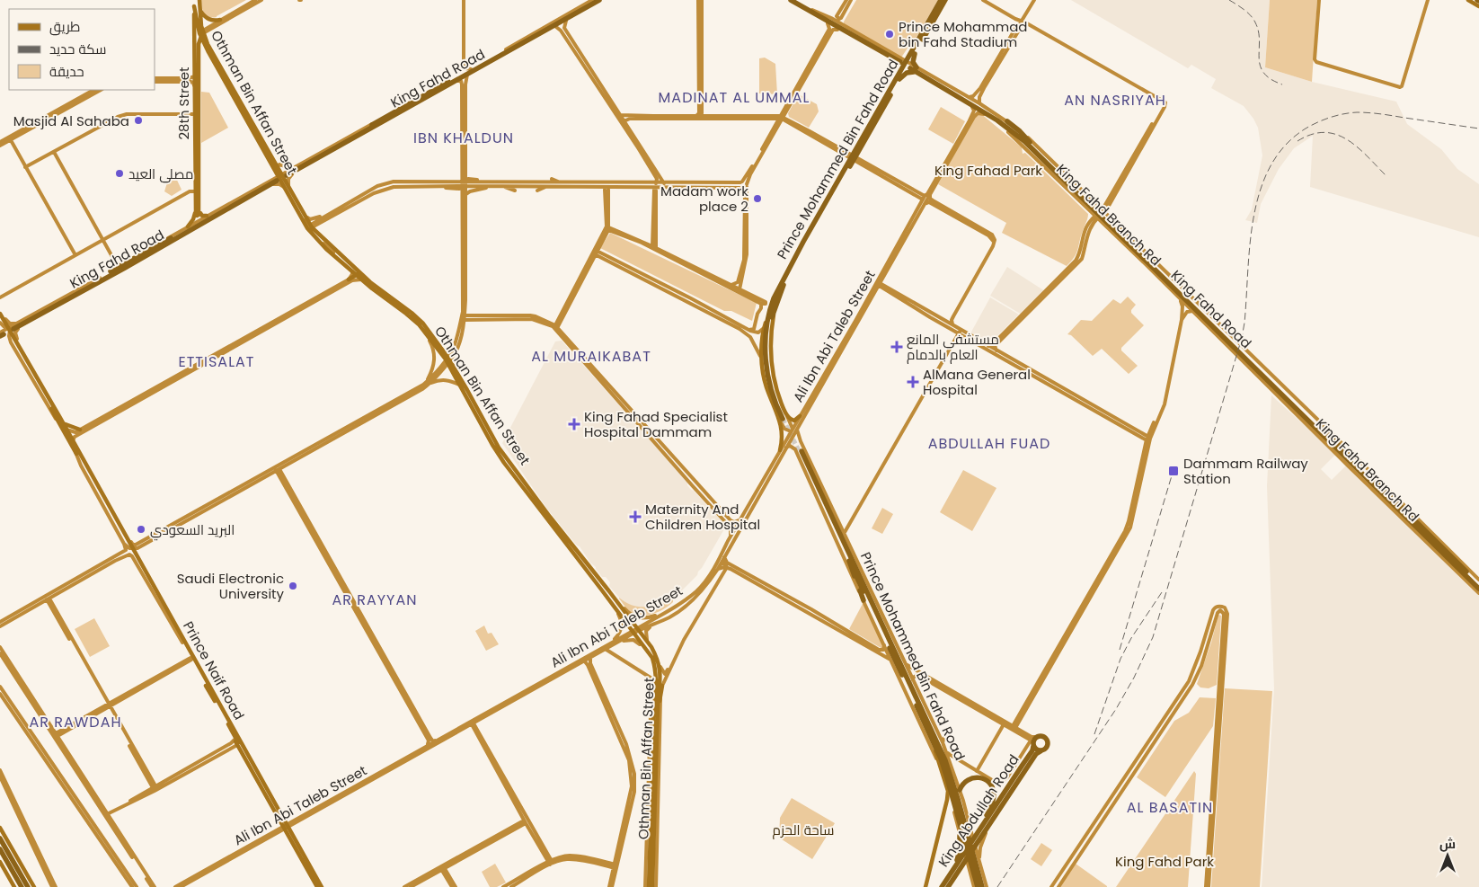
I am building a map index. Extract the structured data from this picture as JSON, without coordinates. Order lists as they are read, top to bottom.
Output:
{
  "streets": {
    "highway": ["King Fahd Road", "Prince Mohammed Bin Fahd Road", "King Abdullah Road"],
    "main road": ["Othman Bin Affan Street", "28th Street", "Prince Naif Road"],
    "street": ["King Fahd Branch Rd", "Ali Ibn Abi Taleb Street"]
  },
  "crossings": [
    ["King Fahd Road", "Othman Bin Affan Street"],
    ["King Fahd Road", "Prince Mohammed Bin Fahd Road"],
    ["King Fahd Road", "King Fahd Branch Rd"],
    ["Othman Bin Affan Street", "28th Street"],
    ["Othman Bin Affan Street", "Ali Ibn Abi Taleb Street"],
    ["Prince Mohammed Bin Fahd Road", "King Fahd Branch Rd"],
    ["Prince Mohammed Bin Fahd Road", "Ali Ibn Abi Taleb Street"],
    ["Prince Mohammed Bin Fahd Road", "King Abdullah Road"]
  ],
  "districts": [
    "MADINAT AL UMMAL",
    "AN NASRIYAH",
    "IBN KHALDUN",
    "AL MURAIKABAT",
    "ETTISALAT",
    "ABDULLAH FUAD",
    "AR RAYYAN",
    "AR RAWDAH",
    "AL BASATIN"
  ],
  "parks": ["King Fahad Park", "ساحة الحزم", "King Fahd Park"],
  "places": {
    "other": [
      "Prince Mohammad bin Fahd Stadium",
      "Masjid Al Sahaba",
      "مصلى العيد",
      "Madam work place 2",
      "البريد السعودي",
      "Saudi Electronic University"
    ],
    "health": [
      "مستشفى المانع العام بالدمام",
      "AlMana General Hospital",
      "King Fahad Specialist Hospital Dammam",
      "Maternity And Children Hospital"
    ],
    "transit": ["Dammam Railway Station"]
  },
  "legend": ["طريق", "سكة حديد", "حديقة"],
  "north": "top"
}
